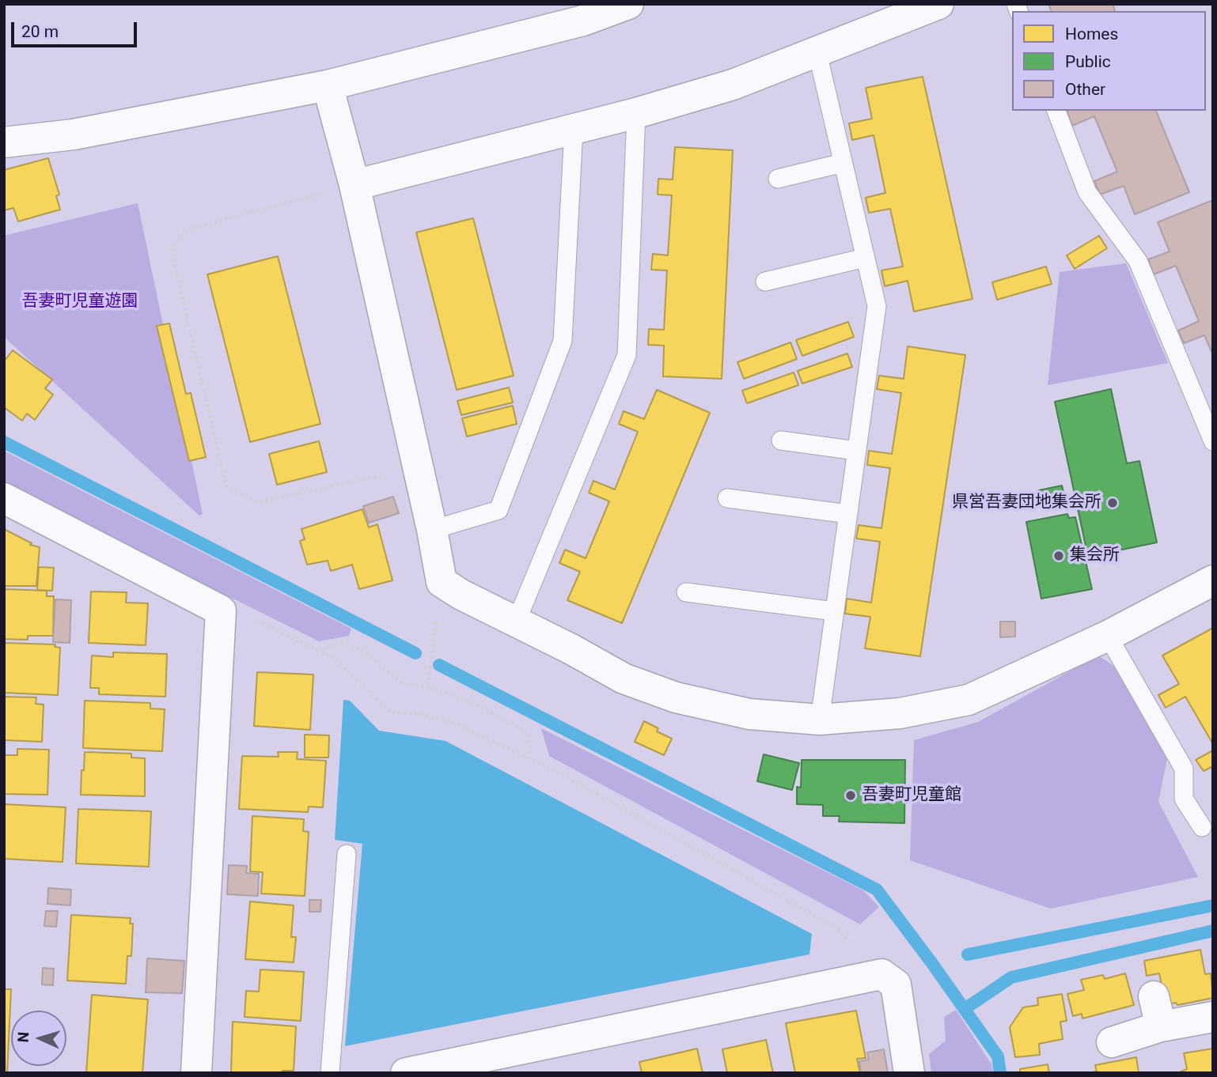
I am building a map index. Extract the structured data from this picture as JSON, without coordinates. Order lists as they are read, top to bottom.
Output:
{
  "parks": ["吾妻町児童遊園"],
  "places": ["県営吾妻団地集会所", "集会所", "吾妻町児童館"],
  "legend": ["Homes", "Public", "Other"],
  "scale_bar": "20 m",
  "north": "left"
}
